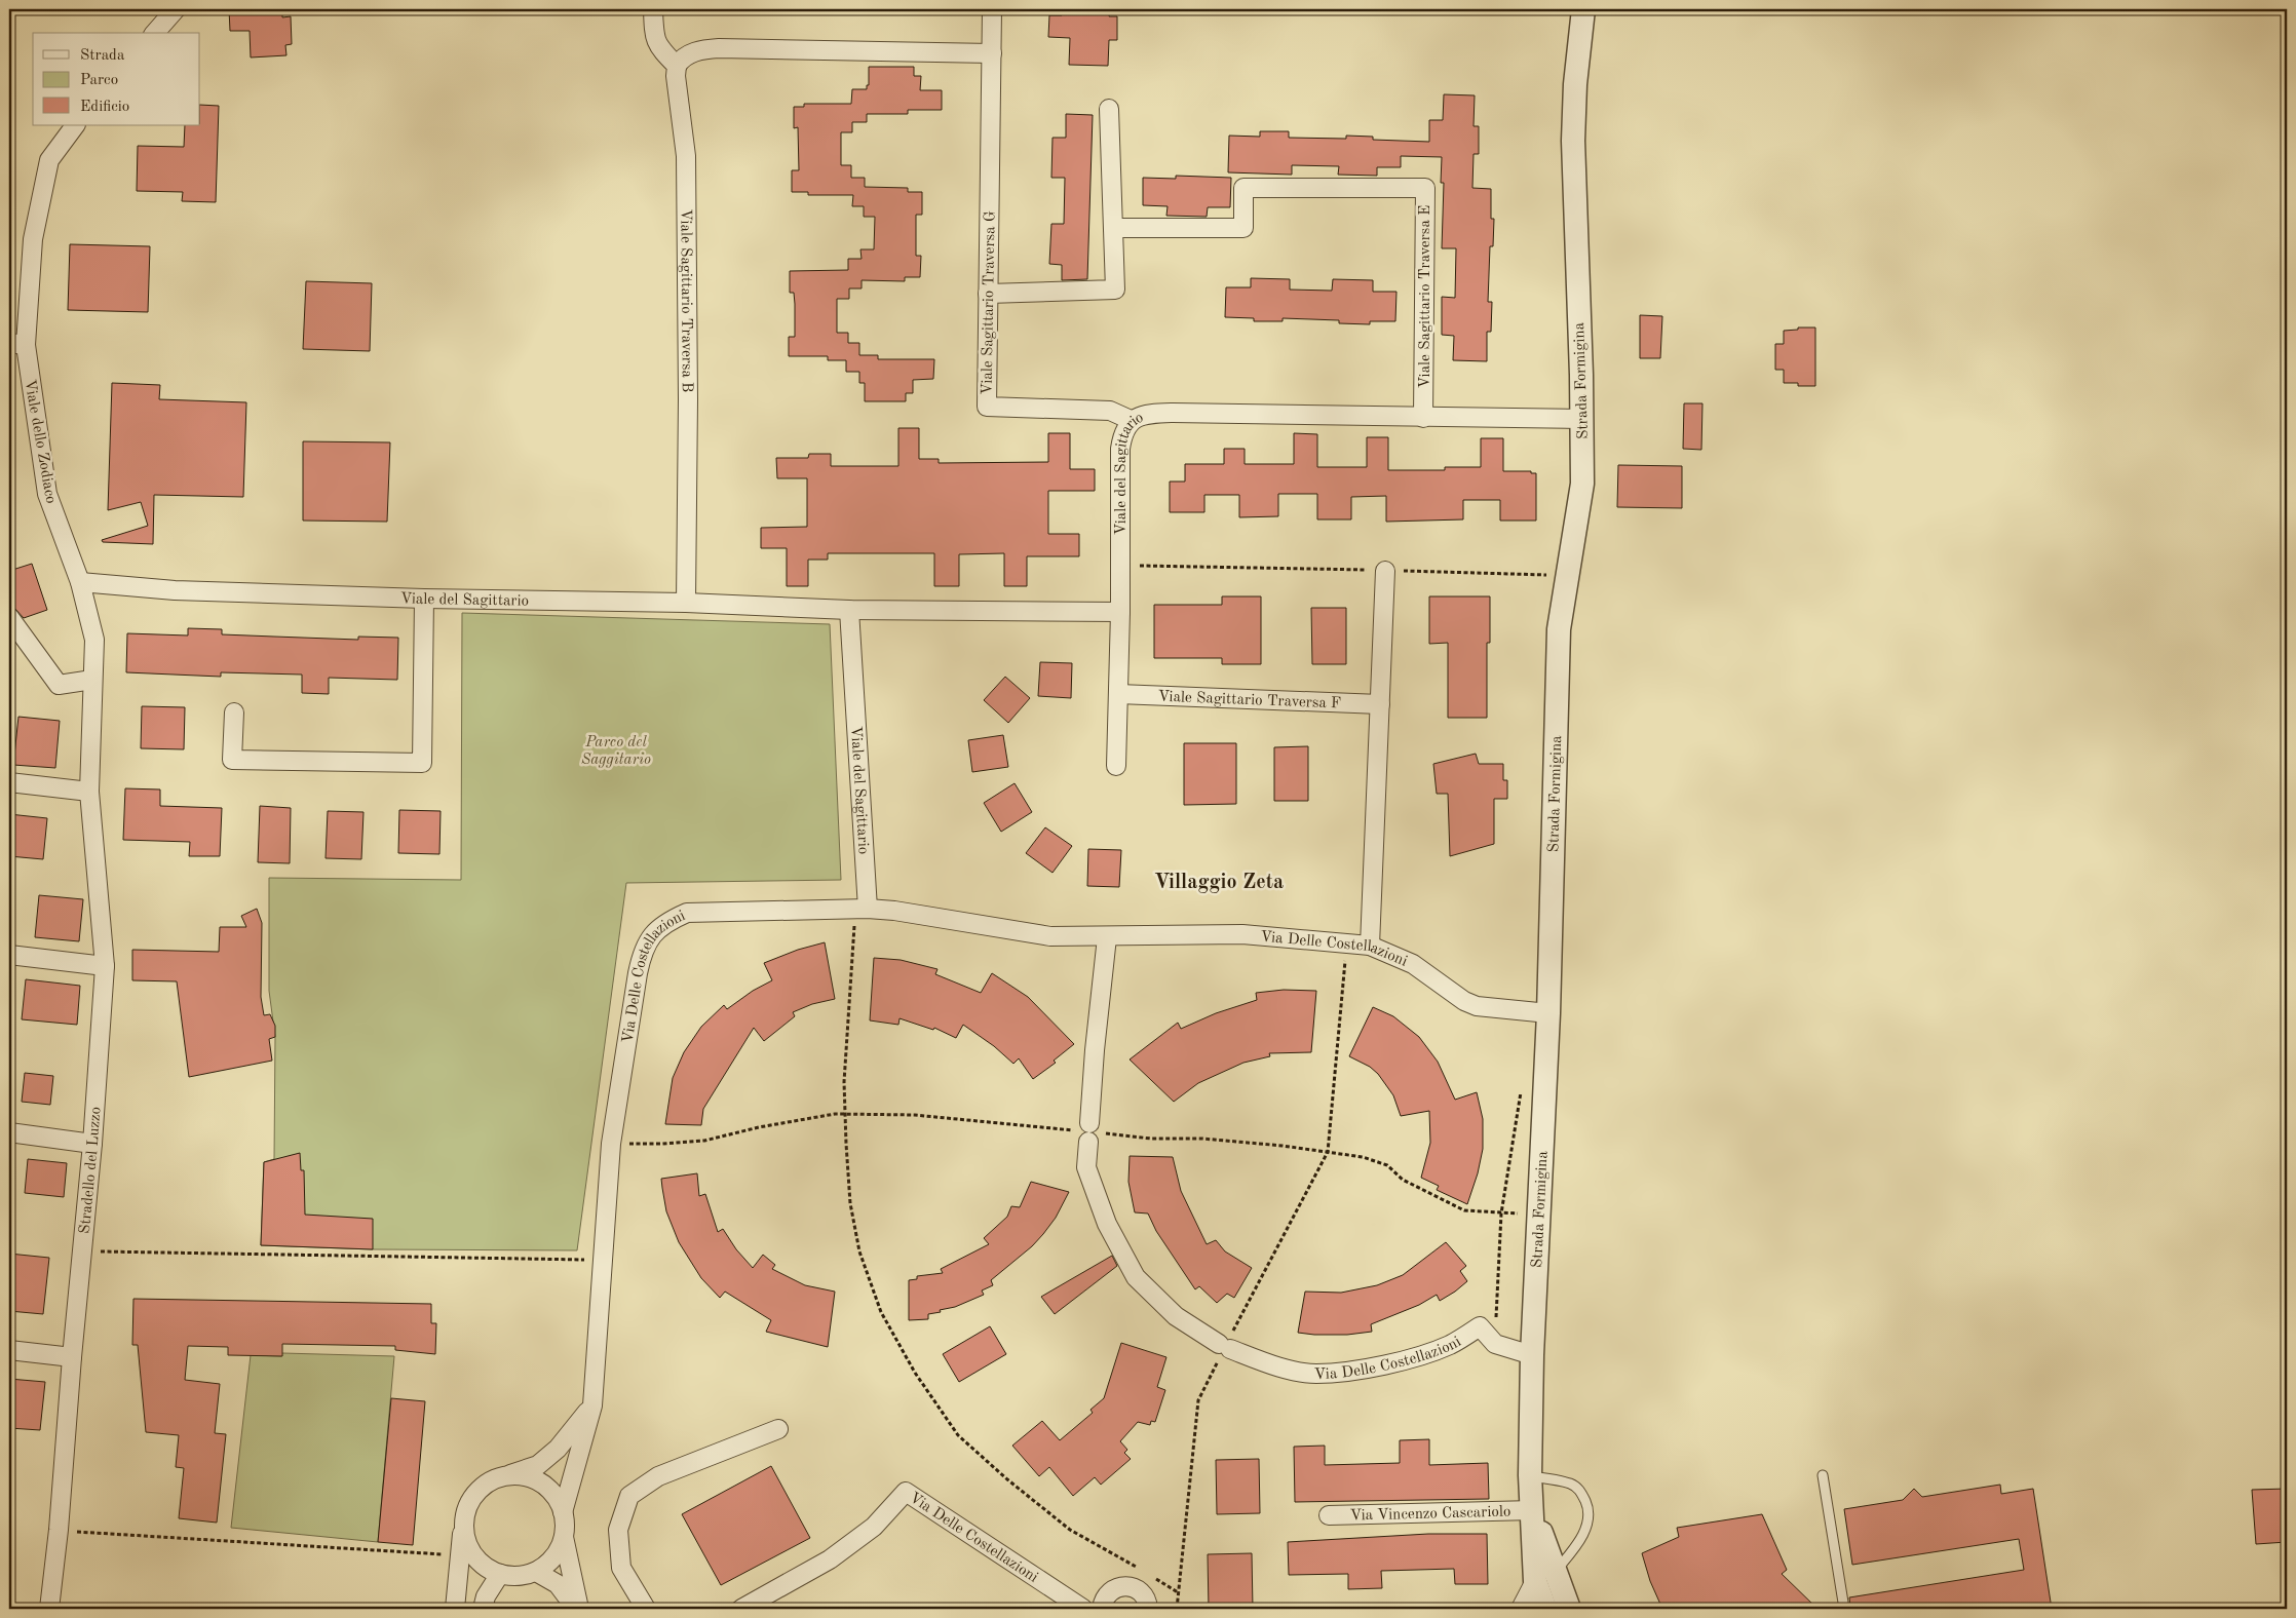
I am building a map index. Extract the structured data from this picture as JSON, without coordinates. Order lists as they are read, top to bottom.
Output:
{
  "streets": {
    "street": [
      "Viale Sagittario Traversa E",
      "Viale Sagittario Traversa B",
      "Viale Sagittario Traversa G",
      "Strada Formigina",
      "Viale dello Zodiaco",
      "Viale del Sagittario",
      "Viale Sagittario Traversa F",
      "Via Delle Costellazioni",
      "Stradello del Luzzo",
      "Via Vincenzo Cascariolo"
    ]
  },
  "crossings": [
    ["Viale Sagittario Traversa E", "Viale del Sagittario"],
    ["Viale Sagittario Traversa B", "Viale del Sagittario"],
    ["Viale Sagittario Traversa G", "Viale del Sagittario"],
    ["Strada Formigina", "Viale del Sagittario"],
    ["Strada Formigina", "Via Delle Costellazioni"],
    ["Strada Formigina", "Via Vincenzo Cascariolo"],
    ["Viale dello Zodiaco", "Viale del Sagittario"],
    ["Viale dello Zodiaco", "Stradello del Luzzo"],
    ["Viale del Sagittario", "Via Delle Costellazioni"]
  ],
  "districts": ["Villaggio Zeta"],
  "parks": ["Parco del Saggitario"],
  "legend": ["Strada", "Parco", "Edificio"]
}
